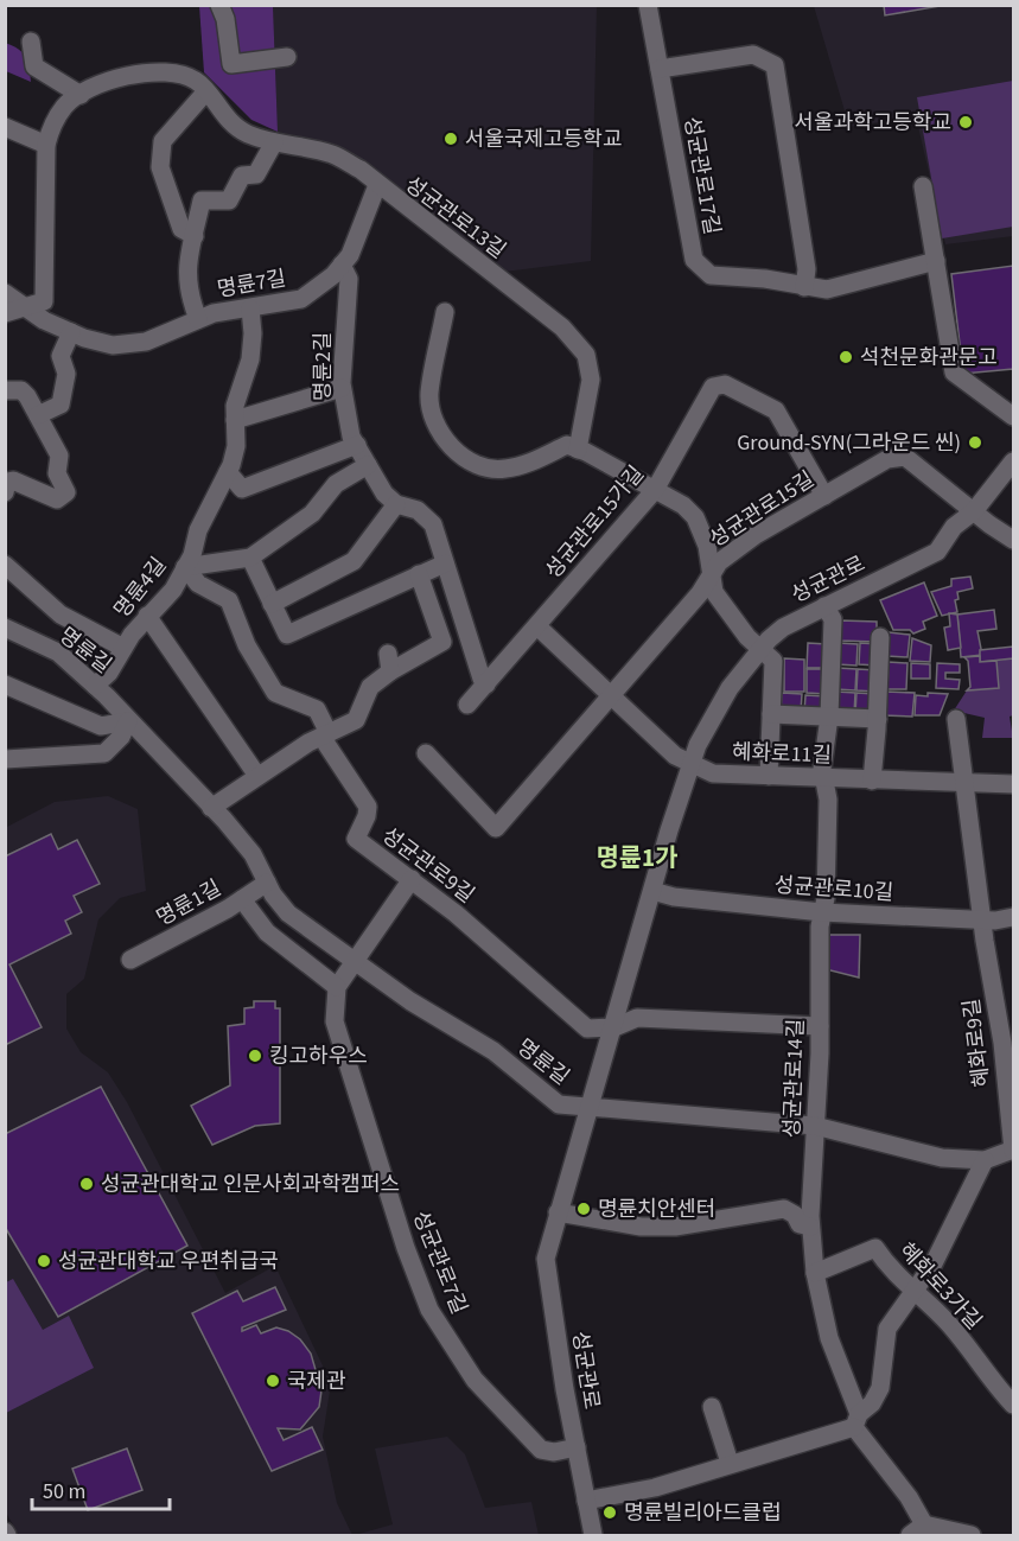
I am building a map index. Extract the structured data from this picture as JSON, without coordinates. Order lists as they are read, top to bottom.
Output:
{
  "streets": {
    "street": [
      "성균관로17길",
      "성균관로13길",
      "명륜7길",
      "명륜2길",
      "성균관로15길",
      "성균관로15가길",
      "성균관로",
      "명륜4길",
      "명륜길",
      "혜화로11길",
      "성균관로9길",
      "성균관로10길",
      "명륜1길",
      "혜화로9길",
      "성균관로14길",
      "성균관로7길",
      "혜화로3가길"
    ]
  },
  "crossings": [
    ["성균관로13길", "명륜7길"],
    ["명륜7길", "명륜2길"],
    ["명륜7길", "명륜4길"],
    ["명륜2길", "성균관로15가길"],
    ["성균관로15길", "성균관로15가길"],
    ["성균관로15길", "성균관로"],
    ["성균관로", "명륜길"],
    ["성균관로", "혜화로11길"],
    ["성균관로", "성균관로9길"],
    ["성균관로", "성균관로10길"],
    ["성균관로", "성균관로14길"],
    ["성균관로", "성균관로7길"],
    ["명륜4길", "명륜길"],
    ["명륜4길", "성균관로9길"],
    ["명륜길", "명륜1길"],
    ["명륜길", "혜화로9길"],
    ["명륜길", "성균관로14길"],
    ["혜화로11길", "혜화로9길"],
    ["혜화로11길", "성균관로14길"],
    ["성균관로10길", "혜화로9길"],
    ["성균관로10길", "성균관로14길"],
    ["성균관로14길", "혜화로3가길"]
  ],
  "districts": ["명륜1가"],
  "places": [
    "서울과학고등학교",
    "서울국제고등학교",
    "석천문화관문고",
    "Ground-SYN(그라운드 씬)",
    "킹고하우스",
    "성균관대학교 인문사회과학캠퍼스",
    "명륜치안센터",
    "성균관대학교 우편취급국",
    "국제관",
    "명륜빌리아드클럽"
  ],
  "scale_bar": "50 m"
}
